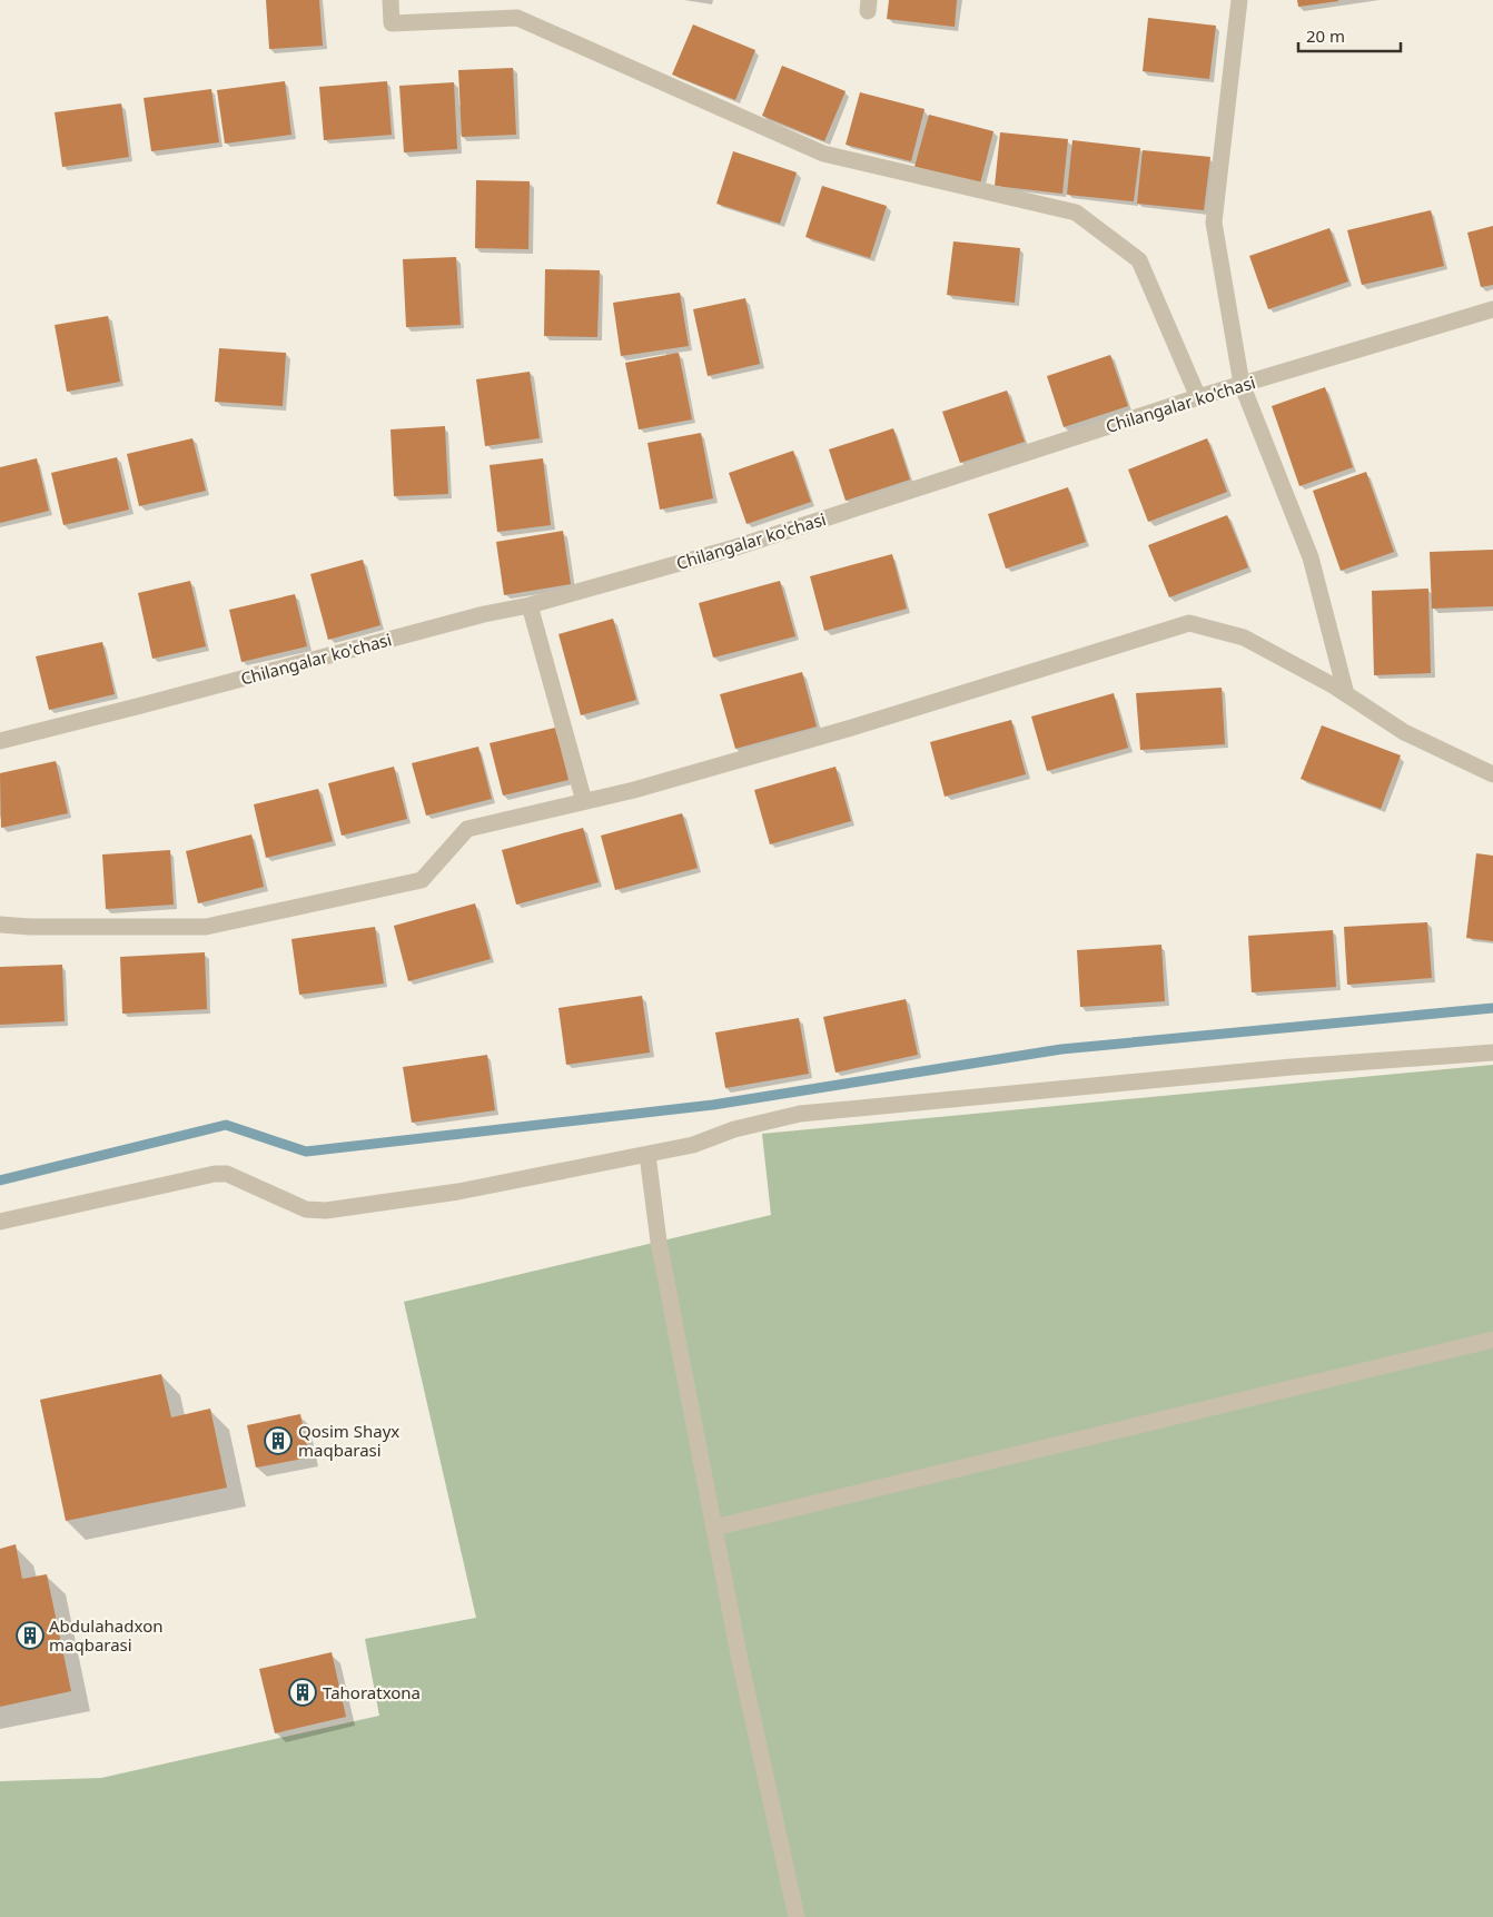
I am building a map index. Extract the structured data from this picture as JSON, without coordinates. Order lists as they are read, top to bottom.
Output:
{
  "streets": {
    "street": ["Chilangalar ko'chasi"]
  },
  "places": {
    "building": ["Qosim Shayx maqbarasi", "Abdulahadxon maqbarasi", "Tahoratxona"]
  },
  "scale_bar": "20 m"
}
